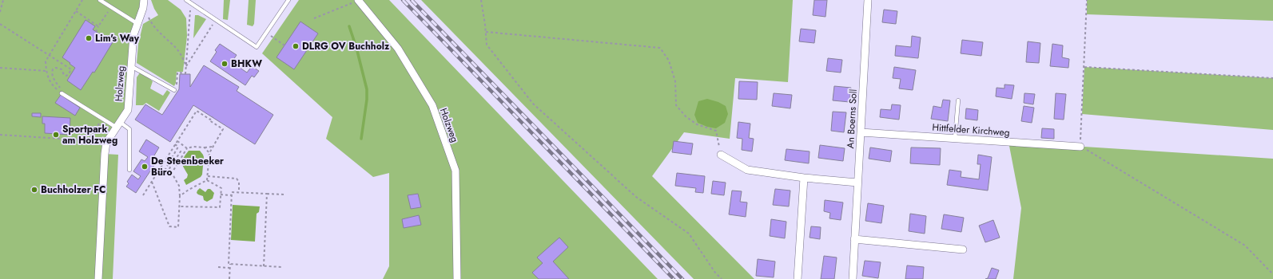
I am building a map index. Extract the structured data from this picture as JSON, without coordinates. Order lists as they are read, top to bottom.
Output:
{
  "streets": {
    "street": ["Holzweg", "An Boerns Soll", "Hittfelder Kirchweg"]
  },
  "crossings": [
    ["An Boerns Soll", "Hittfelder Kirchweg"]
  ],
  "places": [
    "Lim's Way",
    "DLRG OV Buchholz",
    "BHKW",
    "Sportpark am Holzweg",
    "De Steenbeeker Büro",
    "Buchholzer FC"
  ]
}
